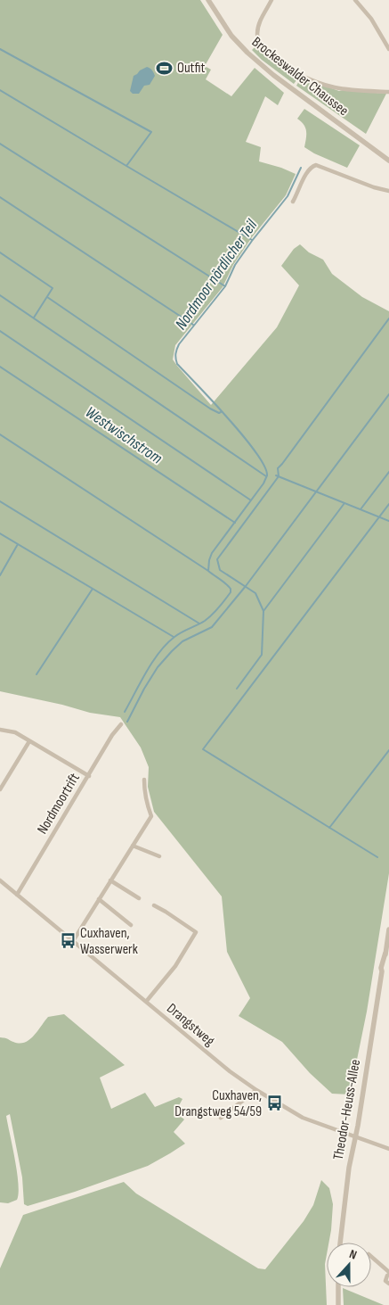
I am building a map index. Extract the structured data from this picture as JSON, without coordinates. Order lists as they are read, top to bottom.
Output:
{
  "streets": {
    "street": [
      "Brockeswalder Chaussee",
      "Nordmoortrift",
      "Drangstweg",
      "Theodor-Heuss-Allee"
    ]
  },
  "crossings": [
    ["Nordmoortrift", "Drangstweg"],
    ["Drangstweg", "Theodor-Heuss-Allee"]
  ],
  "water": ["Nordmoor nördlicher Teil", "Westwischstrom"],
  "places": {
    "sports": ["Outfit"],
    "bus stop": ["Cuxhaven, Wasserwerk", "Cuxhaven, Drangstweg 54/59"]
  },
  "north": "top"
}
